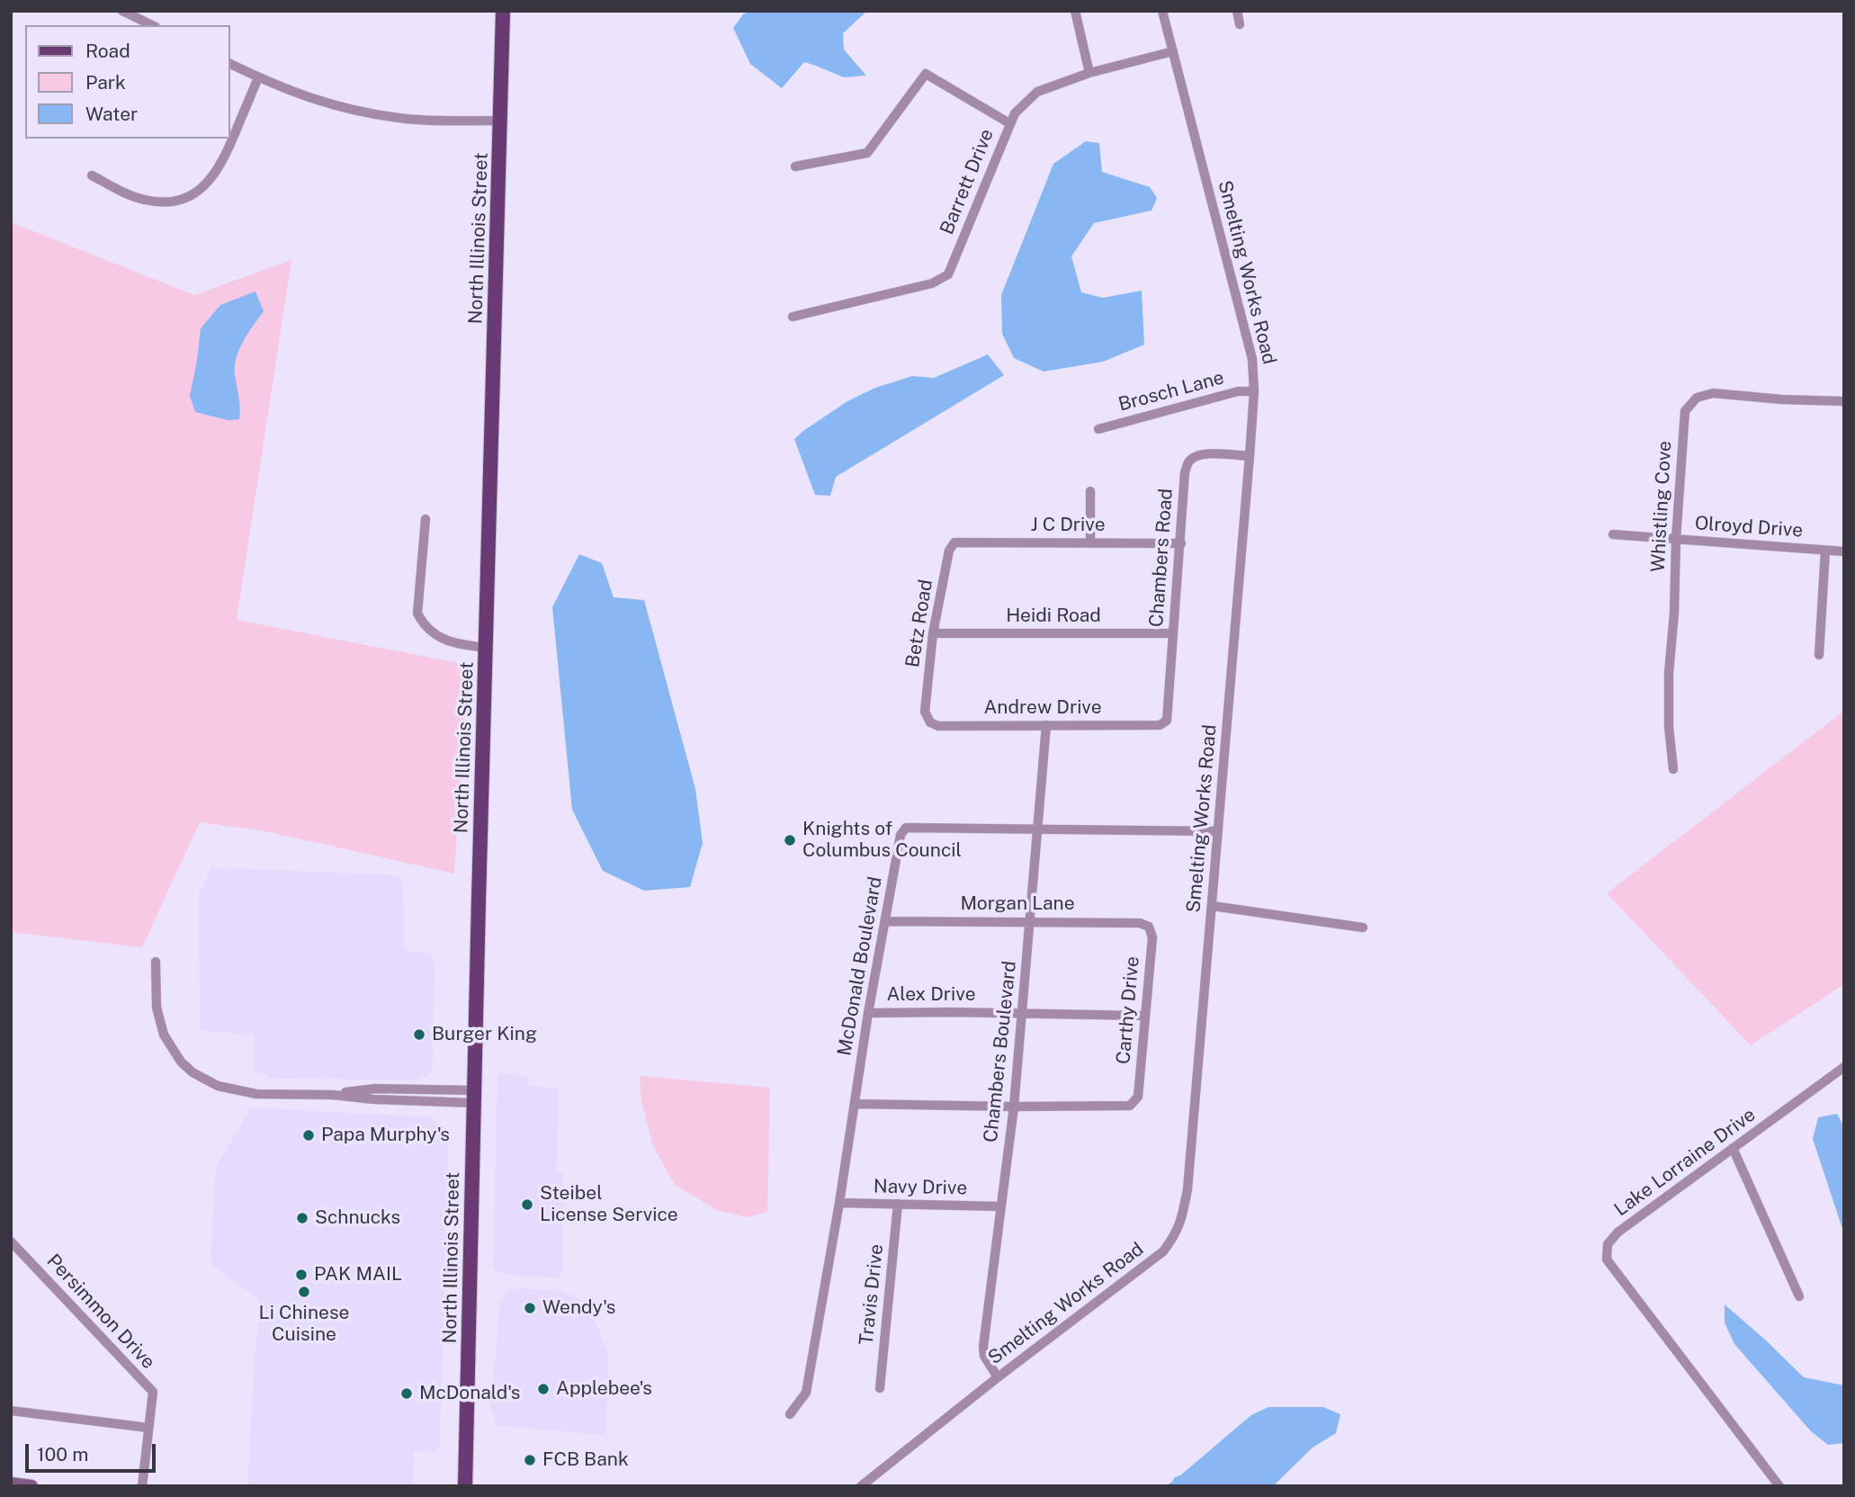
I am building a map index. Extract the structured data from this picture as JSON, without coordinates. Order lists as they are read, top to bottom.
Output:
{
  "streets": {
    "main road": ["North Illinois Street"],
    "street": [
      "Barrett Drive",
      "Smelting Works Road",
      "Brosch Lane",
      "Whistling Cove",
      "J C Drive",
      "Olroyd Drive",
      "Chambers Road",
      "Heidi Road",
      "Betz Road",
      "Andrew Drive",
      "Morgan Lane",
      "McDonald Boulevard",
      "Alex Drive",
      "Carthy Drive",
      "Chambers Boulevard",
      "Lake Lorraine Drive",
      "Navy Drive",
      "Travis Drive",
      "Persimmon Drive"
    ]
  },
  "crossings": [
    ["Barrett Drive", "Smelting Works Road"],
    ["Smelting Works Road", "Brosch Lane"],
    ["Smelting Works Road", "Chambers Road"],
    ["Smelting Works Road", "McDonald Boulevard"],
    ["Smelting Works Road", "Chambers Boulevard"],
    ["Whistling Cove", "Olroyd Drive"],
    ["J C Drive", "Chambers Road"],
    ["J C Drive", "Betz Road"],
    ["Chambers Road", "Heidi Road"],
    ["Chambers Road", "Andrew Drive"],
    ["Heidi Road", "Betz Road"],
    ["Betz Road", "Andrew Drive"],
    ["Andrew Drive", "Chambers Boulevard"],
    ["Morgan Lane", "McDonald Boulevard"],
    ["Morgan Lane", "Carthy Drive"],
    ["Morgan Lane", "Chambers Boulevard"],
    ["McDonald Boulevard", "Alex Drive"],
    ["McDonald Boulevard", "Chambers Boulevard"],
    ["McDonald Boulevard", "Navy Drive"],
    ["Alex Drive", "Carthy Drive"],
    ["Alex Drive", "Chambers Boulevard"],
    ["Carthy Drive", "Chambers Boulevard"],
    ["Chambers Boulevard", "Navy Drive"],
    ["Navy Drive", "Travis Drive"]
  ],
  "places": [
    "Knights of Columbus Council",
    "Burger King",
    "Papa Murphy's",
    "Steibel License Service",
    "Schnucks",
    "PAK MAIL",
    "Li Chinese Cuisine",
    "Wendy's",
    "Applebee's",
    "McDonald's",
    "FCB Bank"
  ],
  "legend": ["Road", "Park", "Water"],
  "scale_bar": "100 m"
}
